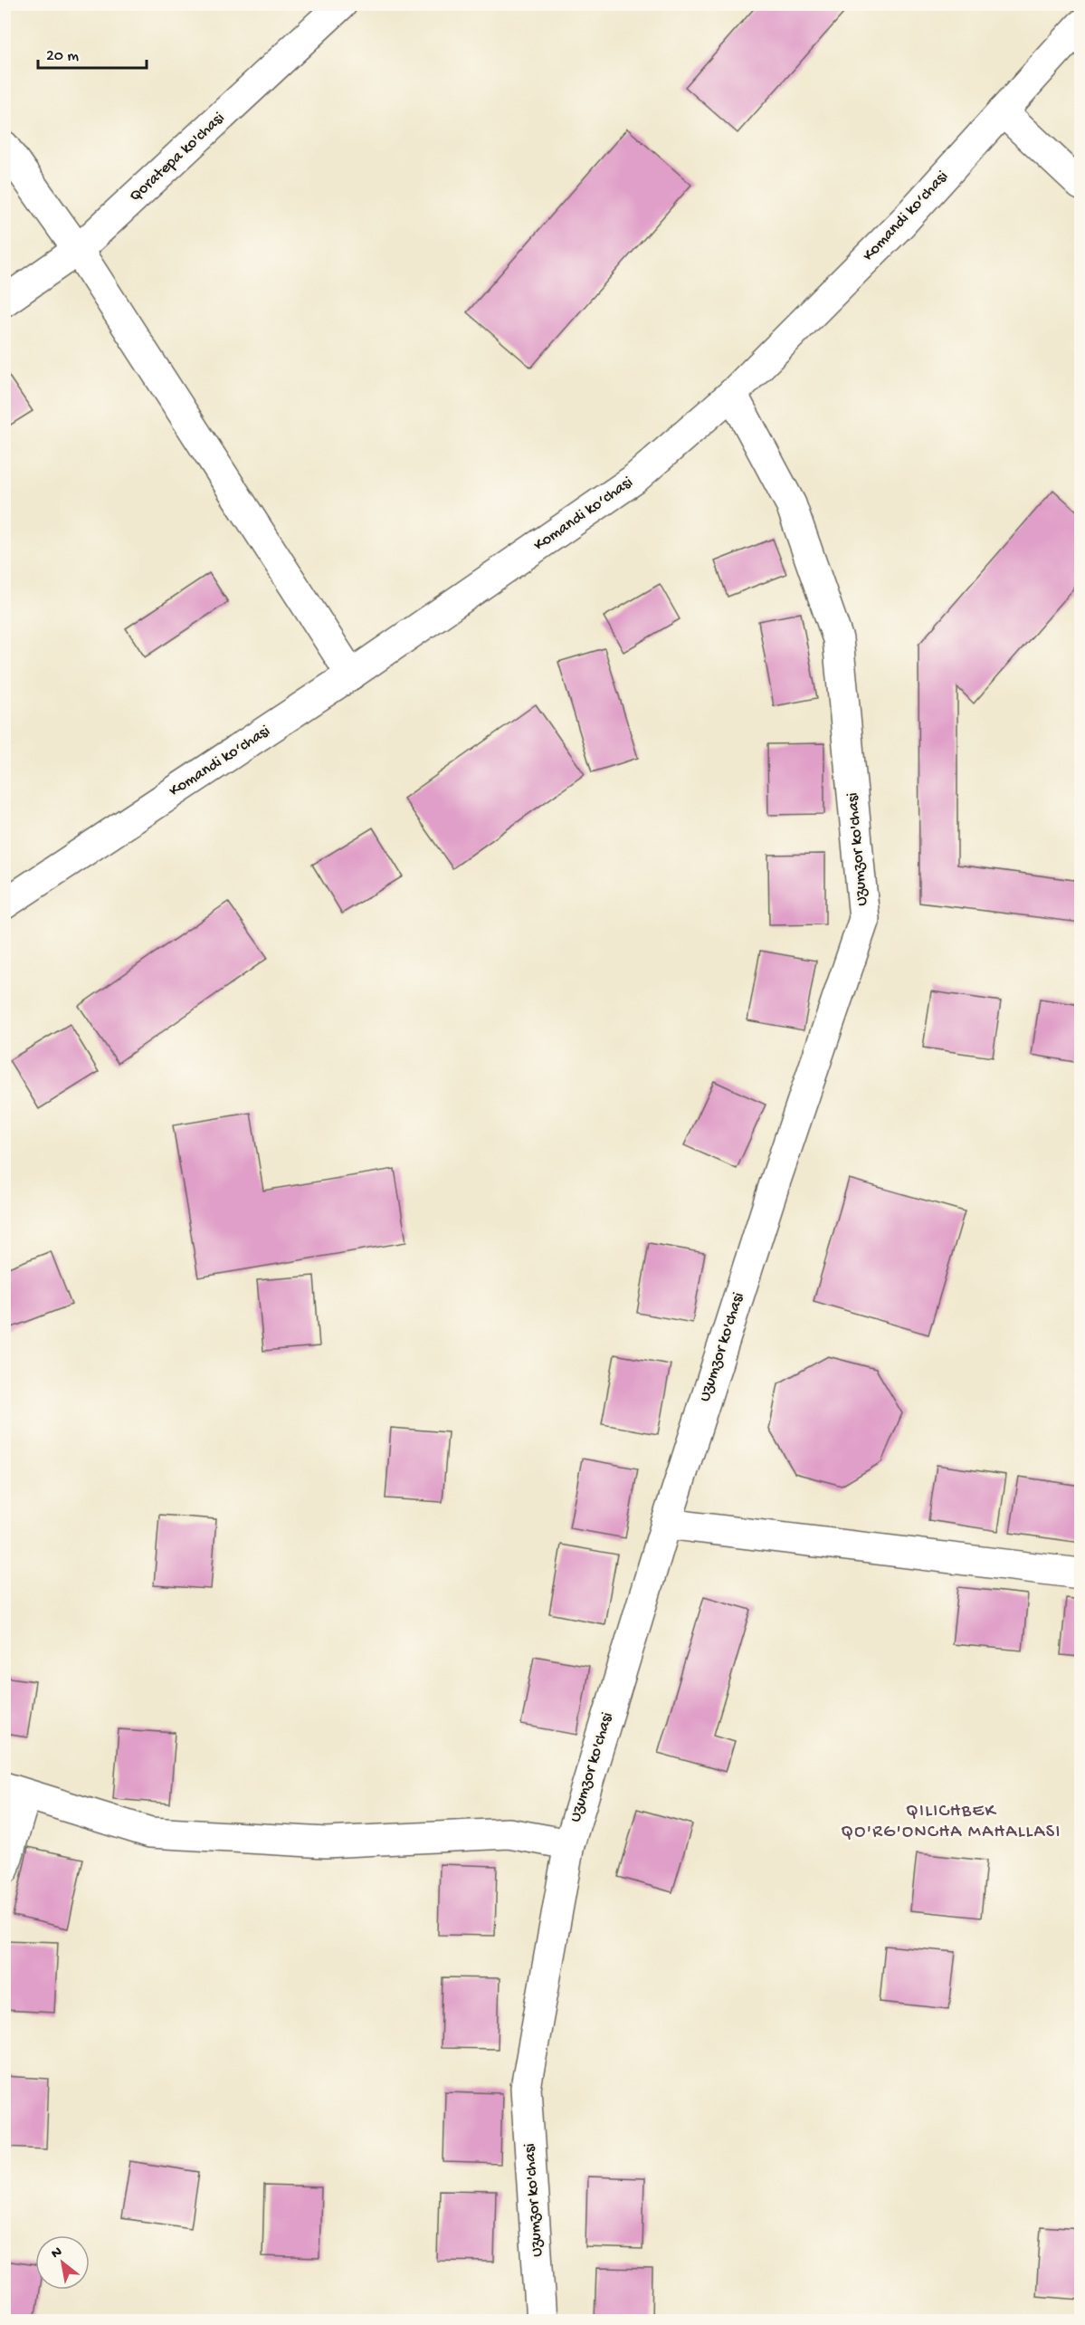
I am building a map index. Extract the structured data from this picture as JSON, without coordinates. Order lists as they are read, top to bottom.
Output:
{
  "streets": {
    "street": ["Qoratepa ko'chasi", "Komandi ko‘chasi", "Uzumzor ko'chasi"]
  },
  "crossings": [
    ["Komandi ko‘chasi", "Uzumzor ko'chasi"]
  ],
  "districts": ["QILICHBEK QO'RG'ONCHA MAHALLASI"],
  "scale_bar": "20 m",
  "north": "top left"
}
